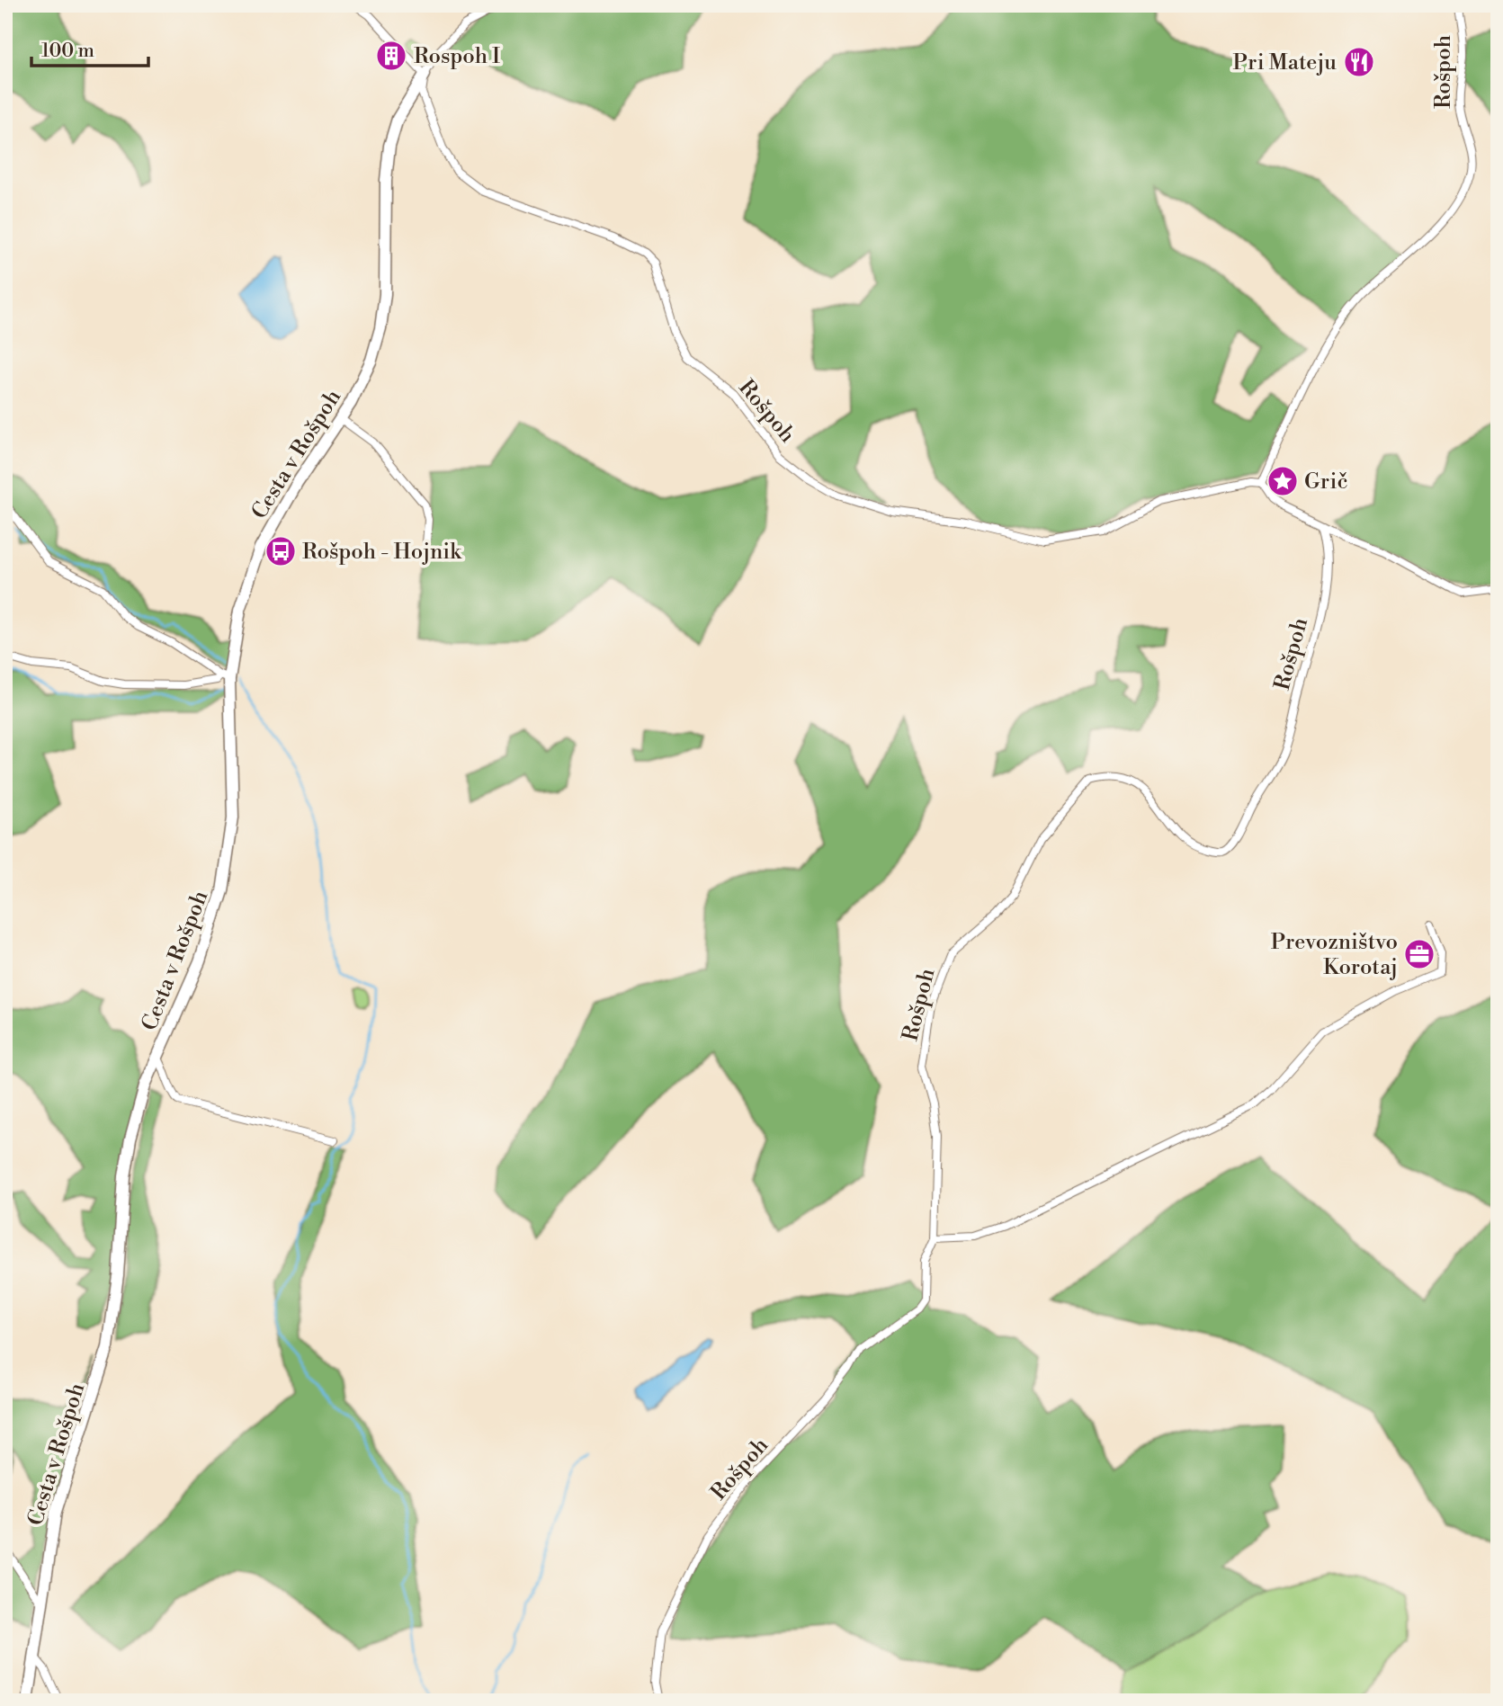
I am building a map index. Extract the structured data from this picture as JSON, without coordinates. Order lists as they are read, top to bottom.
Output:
{
  "streets": {
    "street": ["Rošpoh", "Cesta v Rošpoh"]
  },
  "crossings": [
    ["Rošpoh", "Cesta v Rošpoh"]
  ],
  "places": {
    "building": ["Rospoh I"],
    "restaurant": ["Pri Mateju"],
    "place": ["Grič"],
    "bus stop": ["Rošpoh - Hojnik"],
    "office": ["Prevozništvo Korotaj"]
  },
  "scale_bar": "100 m"
}
